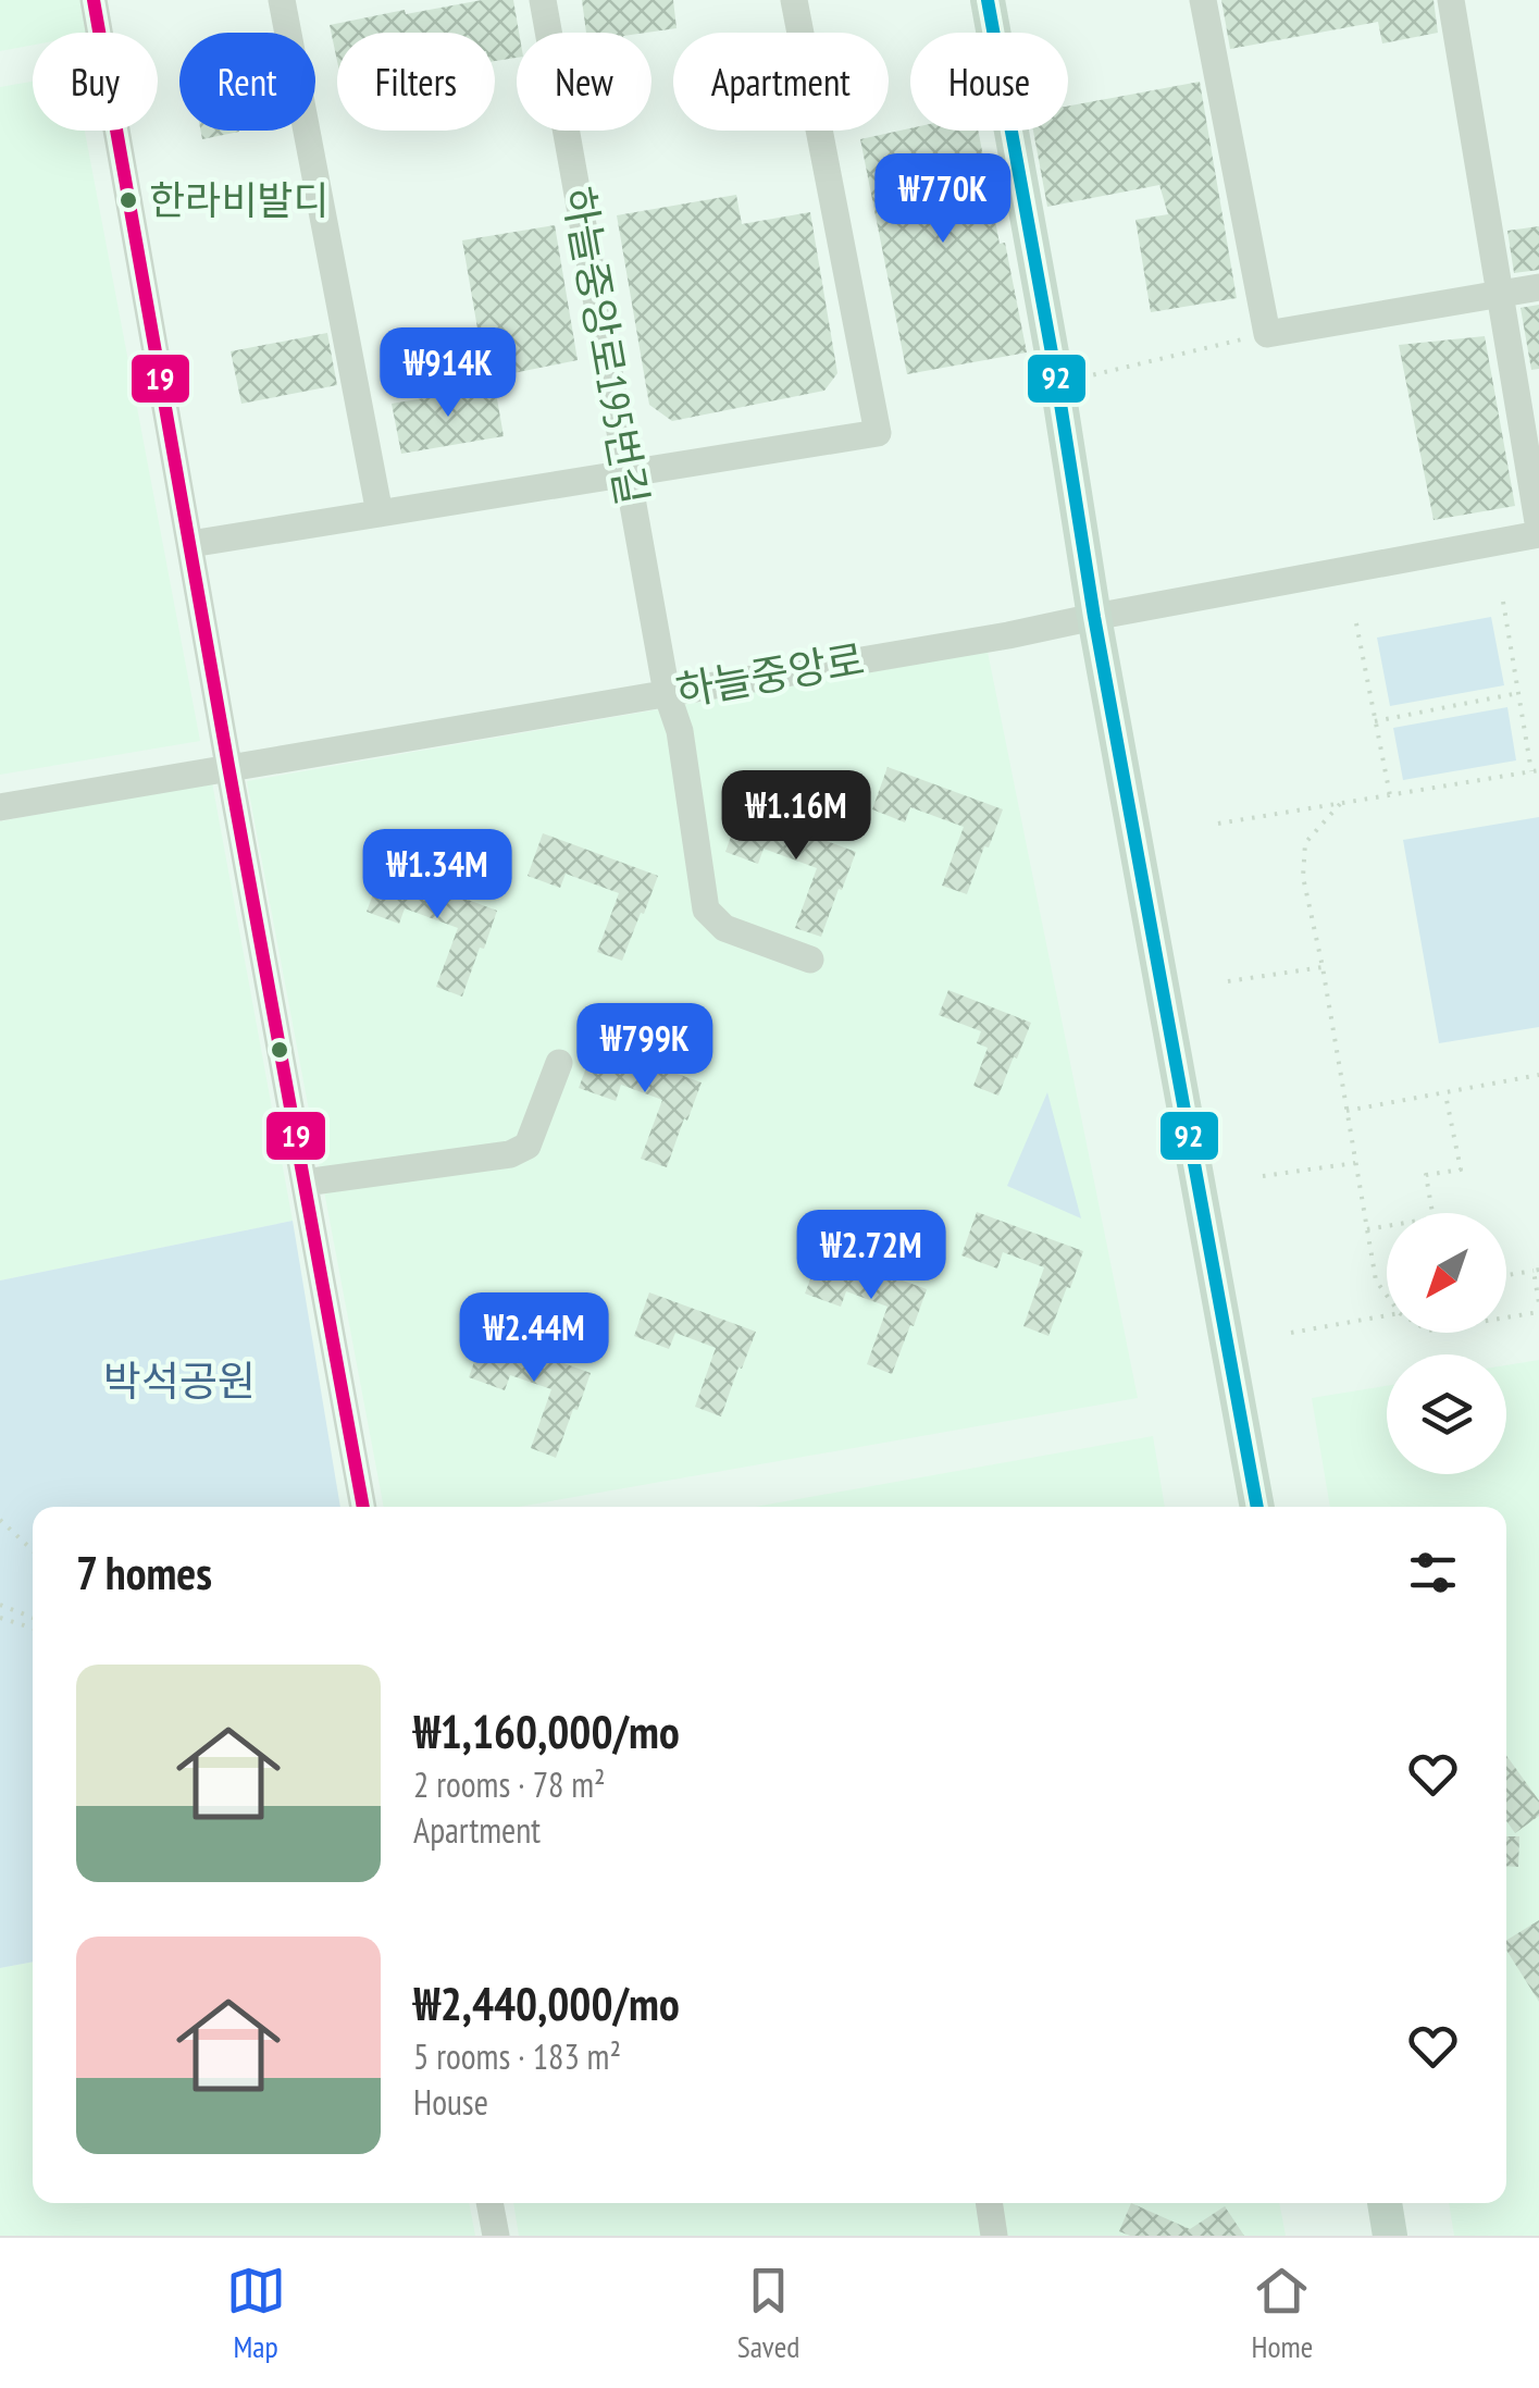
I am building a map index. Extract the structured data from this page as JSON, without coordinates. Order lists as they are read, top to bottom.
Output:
{
  "streets": {
    "street": ["하늘중앙로195번길", "하늘중앙로"]
  },
  "crossings": [
    ["하늘중앙로195번길", "하늘중앙로"]
  ],
  "parks": ["박석공원"],
  "places": ["한라비발디"],
  "lines": ["transit line 19", "transit line 92"],
  "north": "bottom left",
  "page": {
    "chip": [
      "Buy",
      "Rent",
      "Filters",
      "New",
      "Apartment",
      "House"
    ],
    "price": [
      "₩770K",
      "₩914K",
      "₩1.16M",
      "₩1.34M",
      "₩799K",
      "₩2.72M",
      "₩2.44M"
    ],
    "heading": "7 homes",
    "list": [
      {
        "name": "₩1,160,000/mo",
        "note": "2 rooms · 78 m² · Apartment"
      },
      {
        "name": "₩2,440,000/mo",
        "note": "5 rooms · 183 m² · House"
      }
    ],
    "tabs": ["Map", "Saved", "Home"]
  }
}
